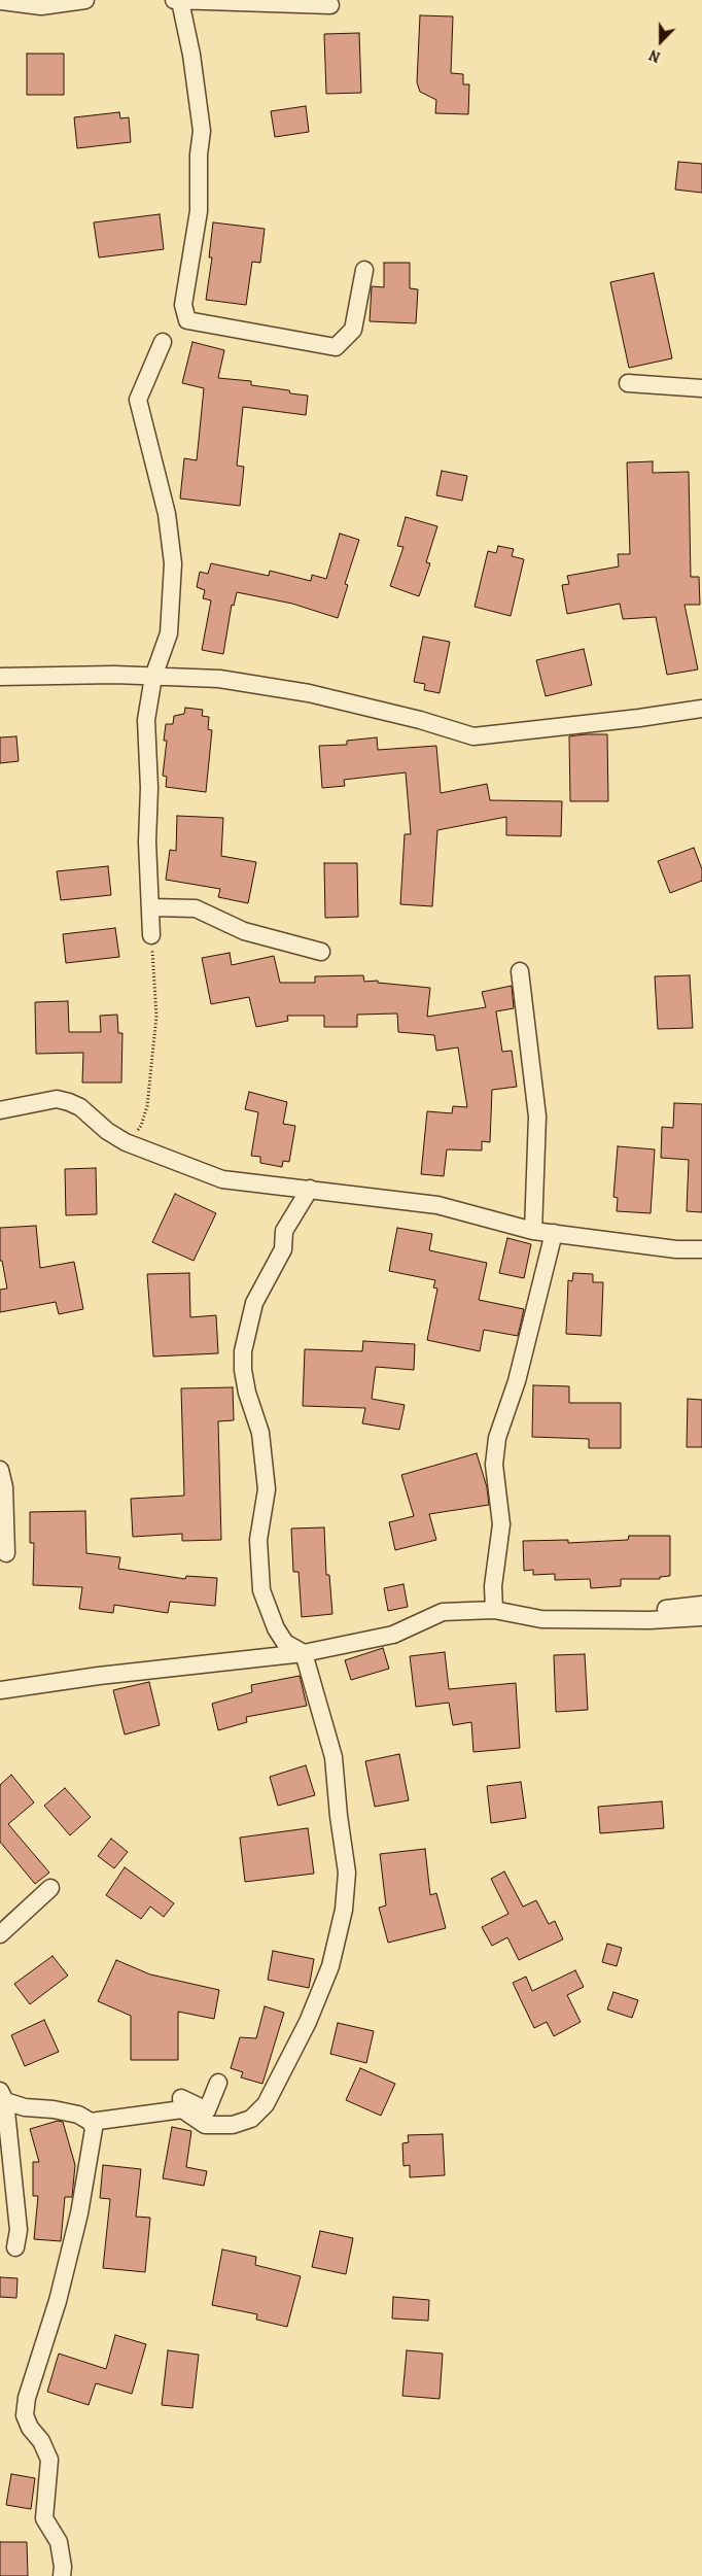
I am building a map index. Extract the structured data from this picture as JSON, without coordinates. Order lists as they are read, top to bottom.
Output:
{
  "north": "bottom"
}
